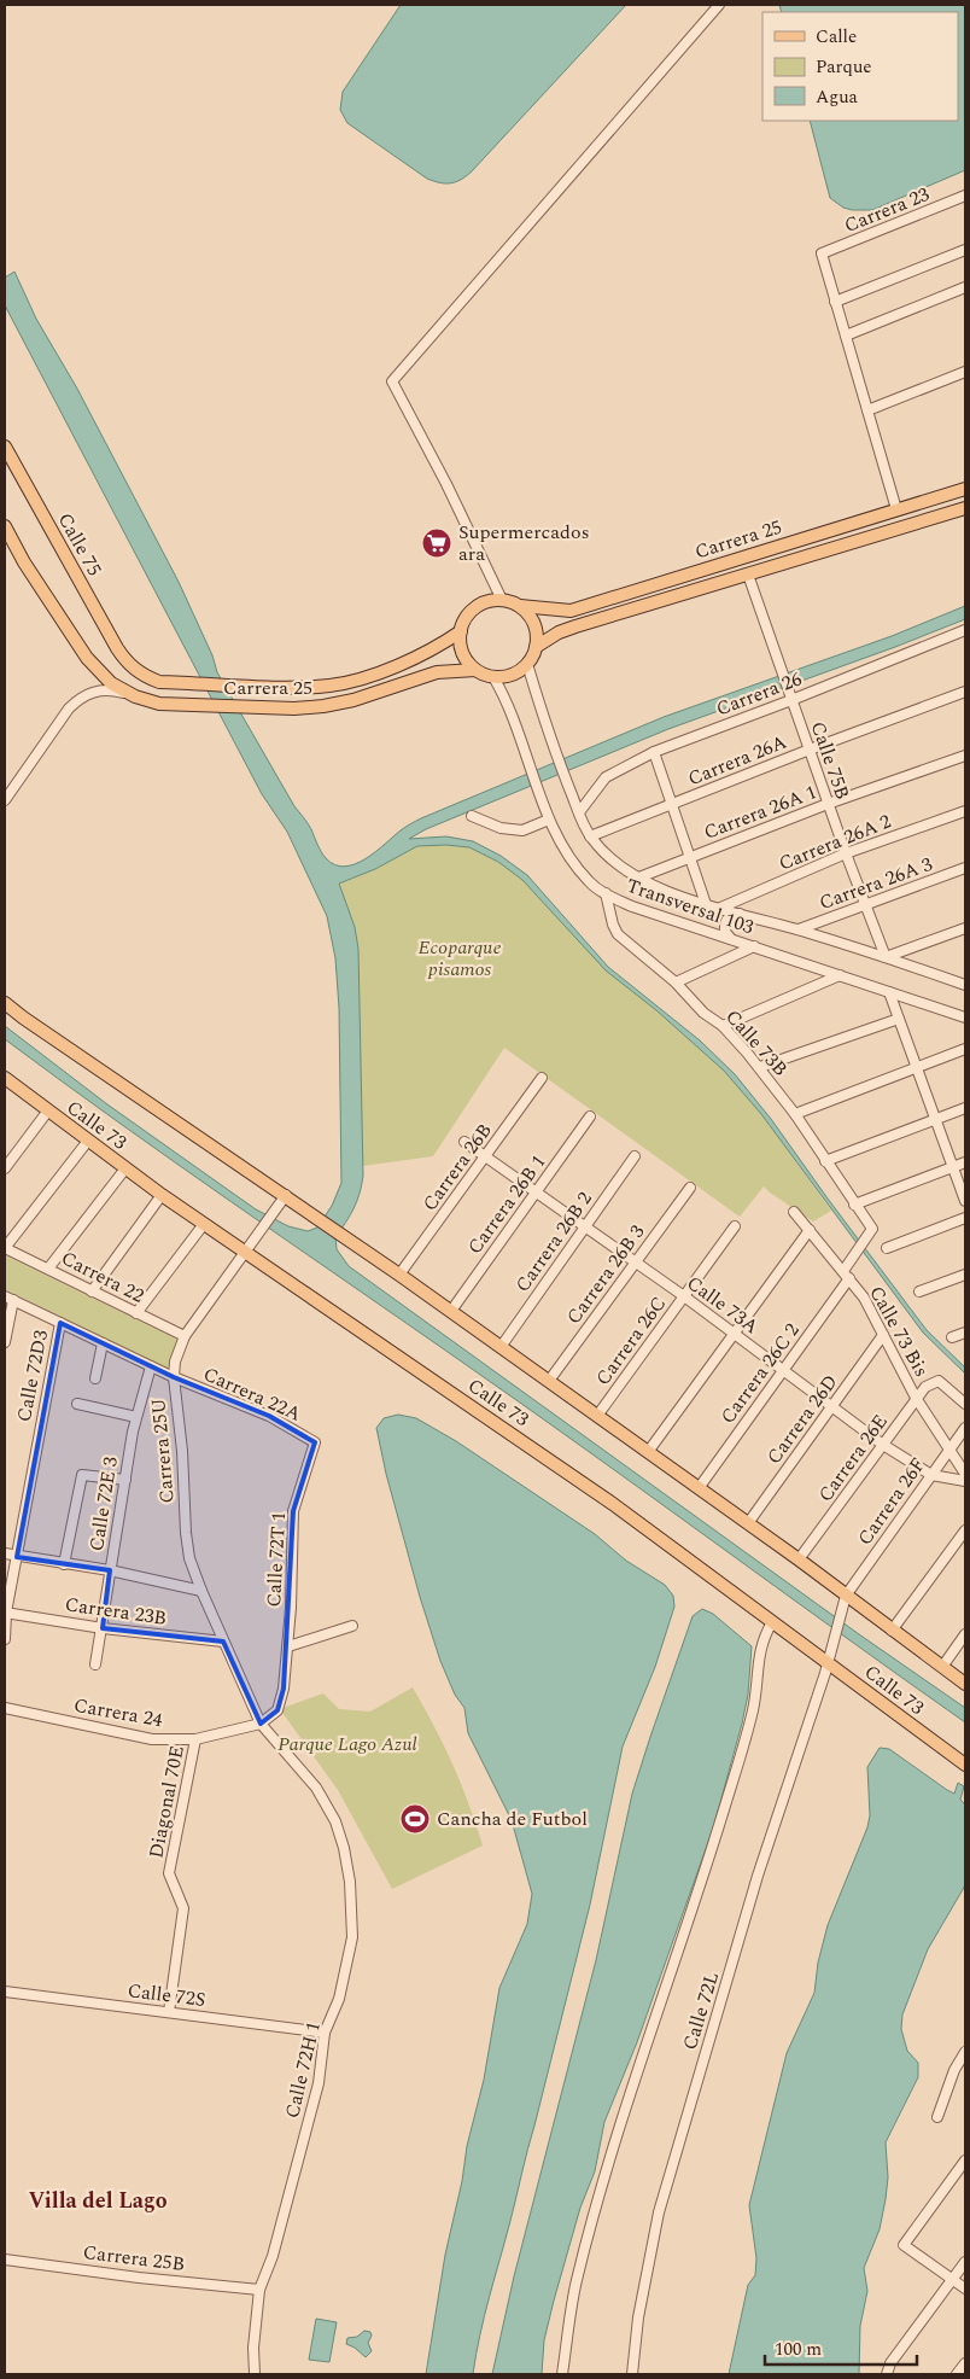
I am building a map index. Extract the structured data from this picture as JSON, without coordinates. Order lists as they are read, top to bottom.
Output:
{
  "streets": {
    "main road": ["Carrera 25", "Calle 75", "Calle 73"],
    "street": [
      "Carrera 23",
      "Carrera 26",
      "Carrera 26A",
      "Calle 75B",
      "Carrera 26A 1",
      "Carrera 26A 2",
      "Carrera 26A 3",
      "Transversal 103",
      "Calle 73B",
      "Carrera 26B",
      "Carrera 26B 1",
      "Carrera 26B 2",
      "Carrera 26B 3",
      "Carrera 22",
      "Calle 73A",
      "Calle 73 Bis",
      "Carrera 26C",
      "Carrera 26C 2",
      "Calle 72D3",
      "Carrera 22A",
      "Carrera 26D",
      "Carrera 25U",
      "Carrera 26E",
      "Carrera 26F",
      "Calle 72E 3",
      "Calle 72T 1",
      "Carrera 23B",
      "Carrera 24",
      "Diagonal 70E",
      "Calle 72S",
      "Calle 72L",
      "Calle 72H 1",
      "Carrera 25B"
    ]
  },
  "crossings": [
    ["Carrera 25", "Calle 75"],
    ["Carrera 25", "Calle 75B"],
    ["Carrera 25", "Transversal 103"],
    ["Carrera 26", "Calle 75B"],
    ["Carrera 26", "Transversal 103"],
    ["Carrera 26A", "Calle 75B"],
    ["Carrera 26A", "Transversal 103"],
    ["Calle 75B", "Carrera 26A 1"],
    ["Calle 75B", "Carrera 26A 2"],
    ["Calle 75B", "Carrera 26A 3"],
    ["Calle 75B", "Transversal 103"],
    ["Carrera 26A 1", "Transversal 103"],
    ["Carrera 26A 2", "Transversal 103"],
    ["Carrera 26A 3", "Transversal 103"],
    ["Transversal 103", "Calle 73B"],
    ["Calle 73B", "Carrera 26C 2"],
    ["Calle 73", "Carrera 25U"],
    ["Calle 73", "Calle 72L"],
    ["Carrera 26B", "Calle 73A"],
    ["Carrera 26B 1", "Calle 73A"],
    ["Carrera 26B 2", "Calle 73A"],
    ["Carrera 26B 3", "Calle 73A"],
    ["Carrera 22", "Carrera 25U"],
    ["Calle 73A", "Carrera 26C"],
    ["Calle 73A", "Carrera 26C 2"],
    ["Calle 73A", "Carrera 26D"],
    ["Calle 73A", "Carrera 26E"],
    ["Calle 73A", "Carrera 26F"],
    ["Calle 73 Bis", "Carrera 26C 2"],
    ["Calle 73 Bis", "Carrera 26D"],
    ["Calle 73 Bis", "Carrera 26E"],
    ["Calle 73 Bis", "Carrera 26F"],
    ["Calle 72D3", "Carrera 23B"],
    ["Carrera 22A", "Carrera 25U"],
    ["Carrera 22A", "Calle 72T 1"],
    ["Carrera 25U", "Calle 72E 3"],
    ["Carrera 25U", "Calle 72T 1"],
    ["Carrera 25U", "Carrera 23B"],
    ["Carrera 25U", "Carrera 24"],
    ["Carrera 25U", "Calle 72H 1"],
    ["Carrera 26F", "Calle 72L"],
    ["Calle 72E 3", "Carrera 23B"],
    ["Calle 72T 1", "Carrera 24"],
    ["Calle 72T 1", "Calle 72H 1"],
    ["Carrera 24", "Diagonal 70E"],
    ["Carrera 24", "Calle 72H 1"],
    ["Diagonal 70E", "Calle 72S"],
    ["Calle 72S", "Calle 72H 1"],
    ["Calle 72H 1", "Carrera 25B"]
  ],
  "districts": ["Villa del Lago"],
  "parks": ["Ecoparque pisamos", "Parque Lago Azul"],
  "places": {
    "supermarket": ["Supermercados ara"],
    "sports": ["Cancha de Futbol"]
  },
  "legend": ["Calle", "Parque", "Agua"],
  "scale_bar": "100 m"
}
